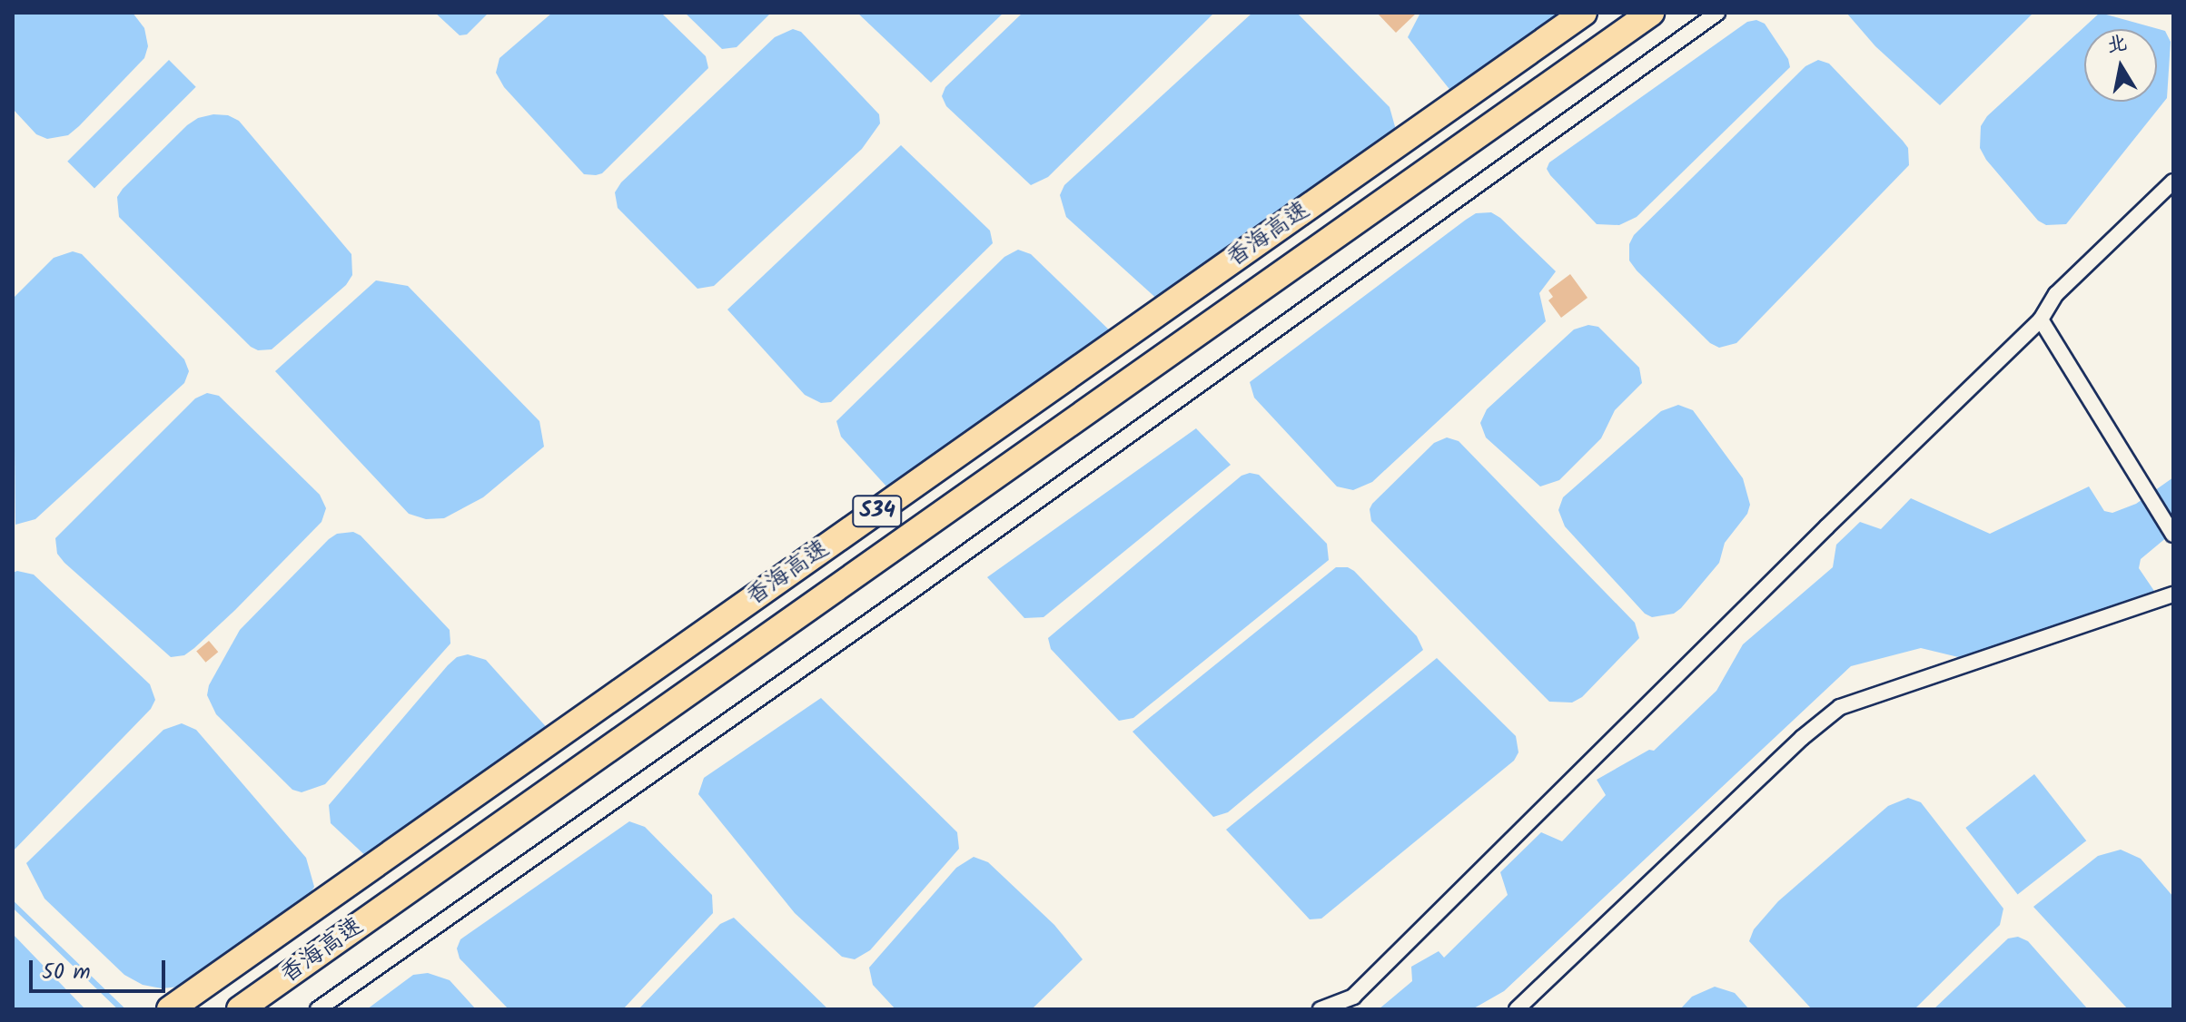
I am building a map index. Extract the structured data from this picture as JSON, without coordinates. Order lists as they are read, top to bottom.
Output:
{
  "streets": {
    "highway": ["香海高速", "S34"]
  },
  "scale_bar": "50 m",
  "north": "top"
}
